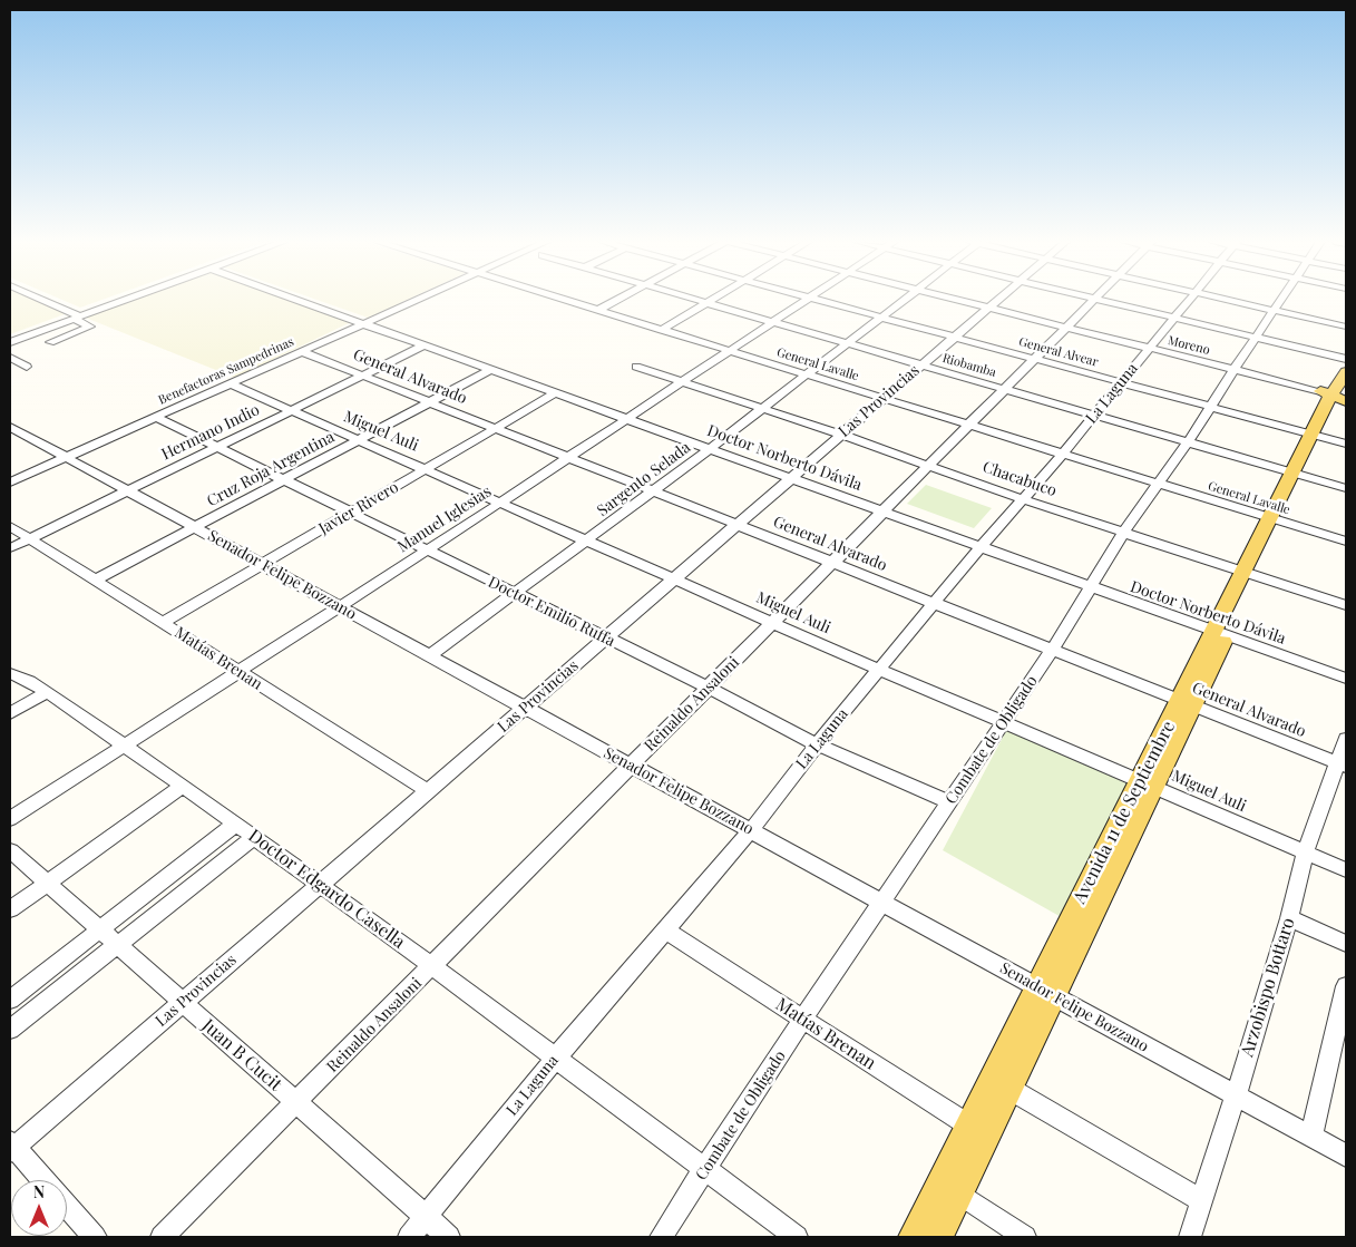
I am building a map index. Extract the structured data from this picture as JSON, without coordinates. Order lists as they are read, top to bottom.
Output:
{
  "streets": {
    "main road": ["Avenida 11 de Septiembre"],
    "street": [
      "Moreno",
      "General Alvear",
      "General Lavalle",
      "Riobamba",
      "Benefactoras Sampedrinas",
      "General Alvarado",
      "La Laguna",
      "Las Provincias",
      "Miguel Auli",
      "Hermano Indio",
      "Doctor Norberto Dávila",
      "Cruz Roja Argentina",
      "Sargento Selada",
      "Chacabuco",
      "Javier Rivero",
      "Manuel Iglesias",
      "Senador Felipe Bozzano",
      "Doctor Emilio Ruffa",
      "Matías Brenan",
      "Reinaldo Ansaloni",
      "Combate de Obligado",
      "Doctor Edgardo Casella",
      "Arzobispo Bottaro",
      "Juan B Cucit"
    ]
  },
  "crossings": [
    ["Moreno", "La Laguna"],
    ["Moreno", "Las Provincias"],
    ["Moreno", "Reinaldo Ansaloni"],
    ["Moreno", "Combate de Obligado"],
    ["Moreno", "Avenida 11 de Septiembre"],
    ["General Alvear", "La Laguna"],
    ["General Alvear", "Las Provincias"],
    ["General Alvear", "Sargento Selada"],
    ["General Alvear", "Reinaldo Ansaloni"],
    ["General Alvear", "Combate de Obligado"],
    ["General Alvear", "Avenida 11 de Septiembre"],
    ["General Lavalle", "La Laguna"],
    ["General Lavalle", "Las Provincias"],
    ["General Lavalle", "Sargento Selada"],
    ["General Lavalle", "Manuel Iglesias"],
    ["General Lavalle", "Reinaldo Ansaloni"],
    ["General Lavalle", "Combate de Obligado"],
    ["General Lavalle", "Avenida 11 de Septiembre"],
    ["Riobamba", "La Laguna"],
    ["Riobamba", "Las Provincias"],
    ["Riobamba", "Sargento Selada"],
    ["Riobamba", "Manuel Iglesias"],
    ["Riobamba", "Reinaldo Ansaloni"],
    ["Riobamba", "Combate de Obligado"],
    ["Riobamba", "Avenida 11 de Septiembre"],
    ["Benefactoras Sampedrinas", "General Alvarado"],
    ["Benefactoras Sampedrinas", "Miguel Auli"],
    ["Benefactoras Sampedrinas", "Doctor Norberto Dávila"],
    ["Benefactoras Sampedrinas", "Senador Felipe Bozzano"],
    ["Benefactoras Sampedrinas", "Doctor Emilio Ruffa"],
    ["General Alvarado", "La Laguna"],
    ["General Alvarado", "Las Provincias"],
    ["General Alvarado", "Hermano Indio"],
    ["General Alvarado", "Cruz Roja Argentina"],
    ["General Alvarado", "Sargento Selada"],
    ["General Alvarado", "Javier Rivero"],
    ["General Alvarado", "Manuel Iglesias"],
    ["General Alvarado", "Reinaldo Ansaloni"],
    ["General Alvarado", "Combate de Obligado"],
    ["General Alvarado", "Avenida 11 de Septiembre"],
    ["General Alvarado", "Arzobispo Bottaro"],
    ["La Laguna", "Miguel Auli"],
    ["La Laguna", "Doctor Norberto Dávila"],
    ["La Laguna", "Chacabuco"],
    ["La Laguna", "Senador Felipe Bozzano"],
    ["La Laguna", "Doctor Emilio Ruffa"],
    ["La Laguna", "Matías Brenan"],
    ["La Laguna", "Doctor Edgardo Casella"],
    ["La Laguna", "Juan B Cucit"],
    ["Las Provincias", "Miguel Auli"],
    ["Las Provincias", "Doctor Norberto Dávila"],
    ["Las Provincias", "Chacabuco"],
    ["Las Provincias", "Senador Felipe Bozzano"],
    ["Las Provincias", "Doctor Emilio Ruffa"],
    ["Las Provincias", "Matías Brenan"],
    ["Las Provincias", "Doctor Edgardo Casella"],
    ["Las Provincias", "Juan B Cucit"],
    ["Miguel Auli", "Hermano Indio"],
    ["Miguel Auli", "Cruz Roja Argentina"],
    ["Miguel Auli", "Sargento Selada"],
    ["Miguel Auli", "Javier Rivero"],
    ["Miguel Auli", "Manuel Iglesias"],
    ["Miguel Auli", "Reinaldo Ansaloni"],
    ["Miguel Auli", "Combate de Obligado"],
    ["Miguel Auli", "Avenida 11 de Septiembre"],
    ["Miguel Auli", "Arzobispo Bottaro"],
    ["Hermano Indio", "Doctor Norberto Dávila"],
    ["Hermano Indio", "Senador Felipe Bozzano"],
    ["Hermano Indio", "Doctor Emilio Ruffa"],
    ["Hermano Indio", "Matías Brenan"],
    ["Doctor Norberto Dávila", "Cruz Roja Argentina"],
    ["Doctor Norberto Dávila", "Sargento Selada"],
    ["Doctor Norberto Dávila", "Javier Rivero"],
    ["Doctor Norberto Dávila", "Manuel Iglesias"],
    ["Doctor Norberto Dávila", "Reinaldo Ansaloni"],
    ["Doctor Norberto Dávila", "Combate de Obligado"],
    ["Doctor Norberto Dávila", "Avenida 11 de Septiembre"],
    ["Cruz Roja Argentina", "Senador Felipe Bozzano"],
    ["Cruz Roja Argentina", "Doctor Emilio Ruffa"],
    ["Cruz Roja Argentina", "Matías Brenan"],
    ["Sargento Selada", "Chacabuco"],
    ["Sargento Selada", "Senador Felipe Bozzano"],
    ["Sargento Selada", "Doctor Emilio Ruffa"],
    ["Chacabuco", "Manuel Iglesias"],
    ["Chacabuco", "Reinaldo Ansaloni"],
    ["Chacabuco", "Combate de Obligado"],
    ["Chacabuco", "Avenida 11 de Septiembre"],
    ["Javier Rivero", "Senador Felipe Bozzano"],
    ["Javier Rivero", "Doctor Emilio Ruffa"],
    ["Javier Rivero", "Matías Brenan"],
    ["Manuel Iglesias", "Senador Felipe Bozzano"],
    ["Manuel Iglesias", "Doctor Emilio Ruffa"],
    ["Manuel Iglesias", "Matías Brenan"],
    ["Manuel Iglesias", "Doctor Edgardo Casella"],
    ["Senador Felipe Bozzano", "Reinaldo Ansaloni"],
    ["Senador Felipe Bozzano", "Combate de Obligado"],
    ["Senador Felipe Bozzano", "Avenida 11 de Septiembre"],
    ["Senador Felipe Bozzano", "Arzobispo Bottaro"],
    ["Doctor Emilio Ruffa", "Reinaldo Ansaloni"],
    ["Doctor Emilio Ruffa", "Combate de Obligado"],
    ["Matías Brenan", "Combate de Obligado"],
    ["Matías Brenan", "Avenida 11 de Septiembre"],
    ["Reinaldo Ansaloni", "Doctor Edgardo Casella"],
    ["Reinaldo Ansaloni", "Juan B Cucit"],
    ["Combate de Obligado", "Doctor Edgardo Casella"]
  ],
  "north": "top"
}
